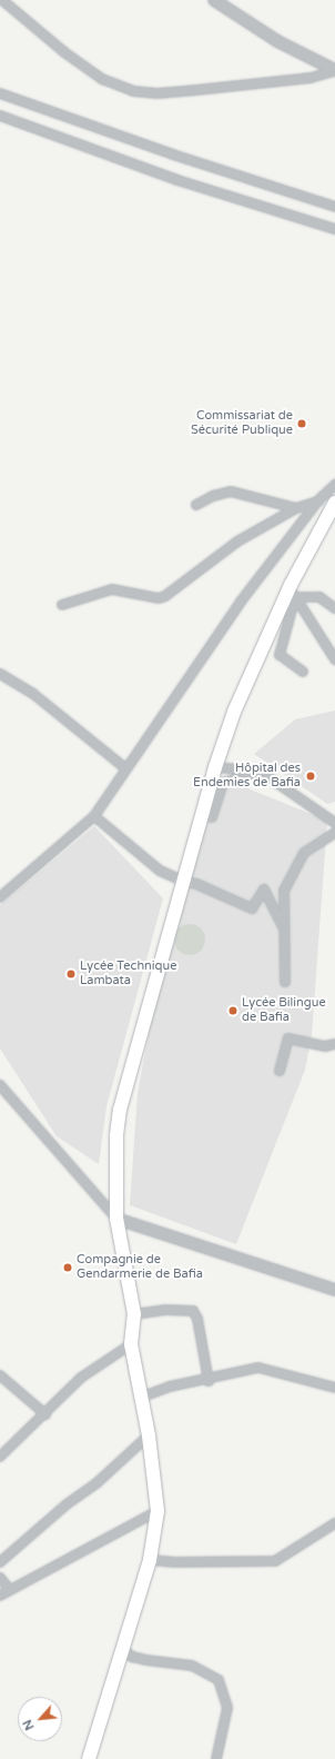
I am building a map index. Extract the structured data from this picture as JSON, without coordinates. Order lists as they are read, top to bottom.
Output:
{
  "places": [
    "Commissariat de Sécurité Publique",
    "Hôpital des Endemies de Bafia",
    "Lycée Technique Lambata",
    "Lycée Bilingue de Bafia",
    "Compagnie de Gendarmerie de Bafia"
  ],
  "north": "bottom left"
}
